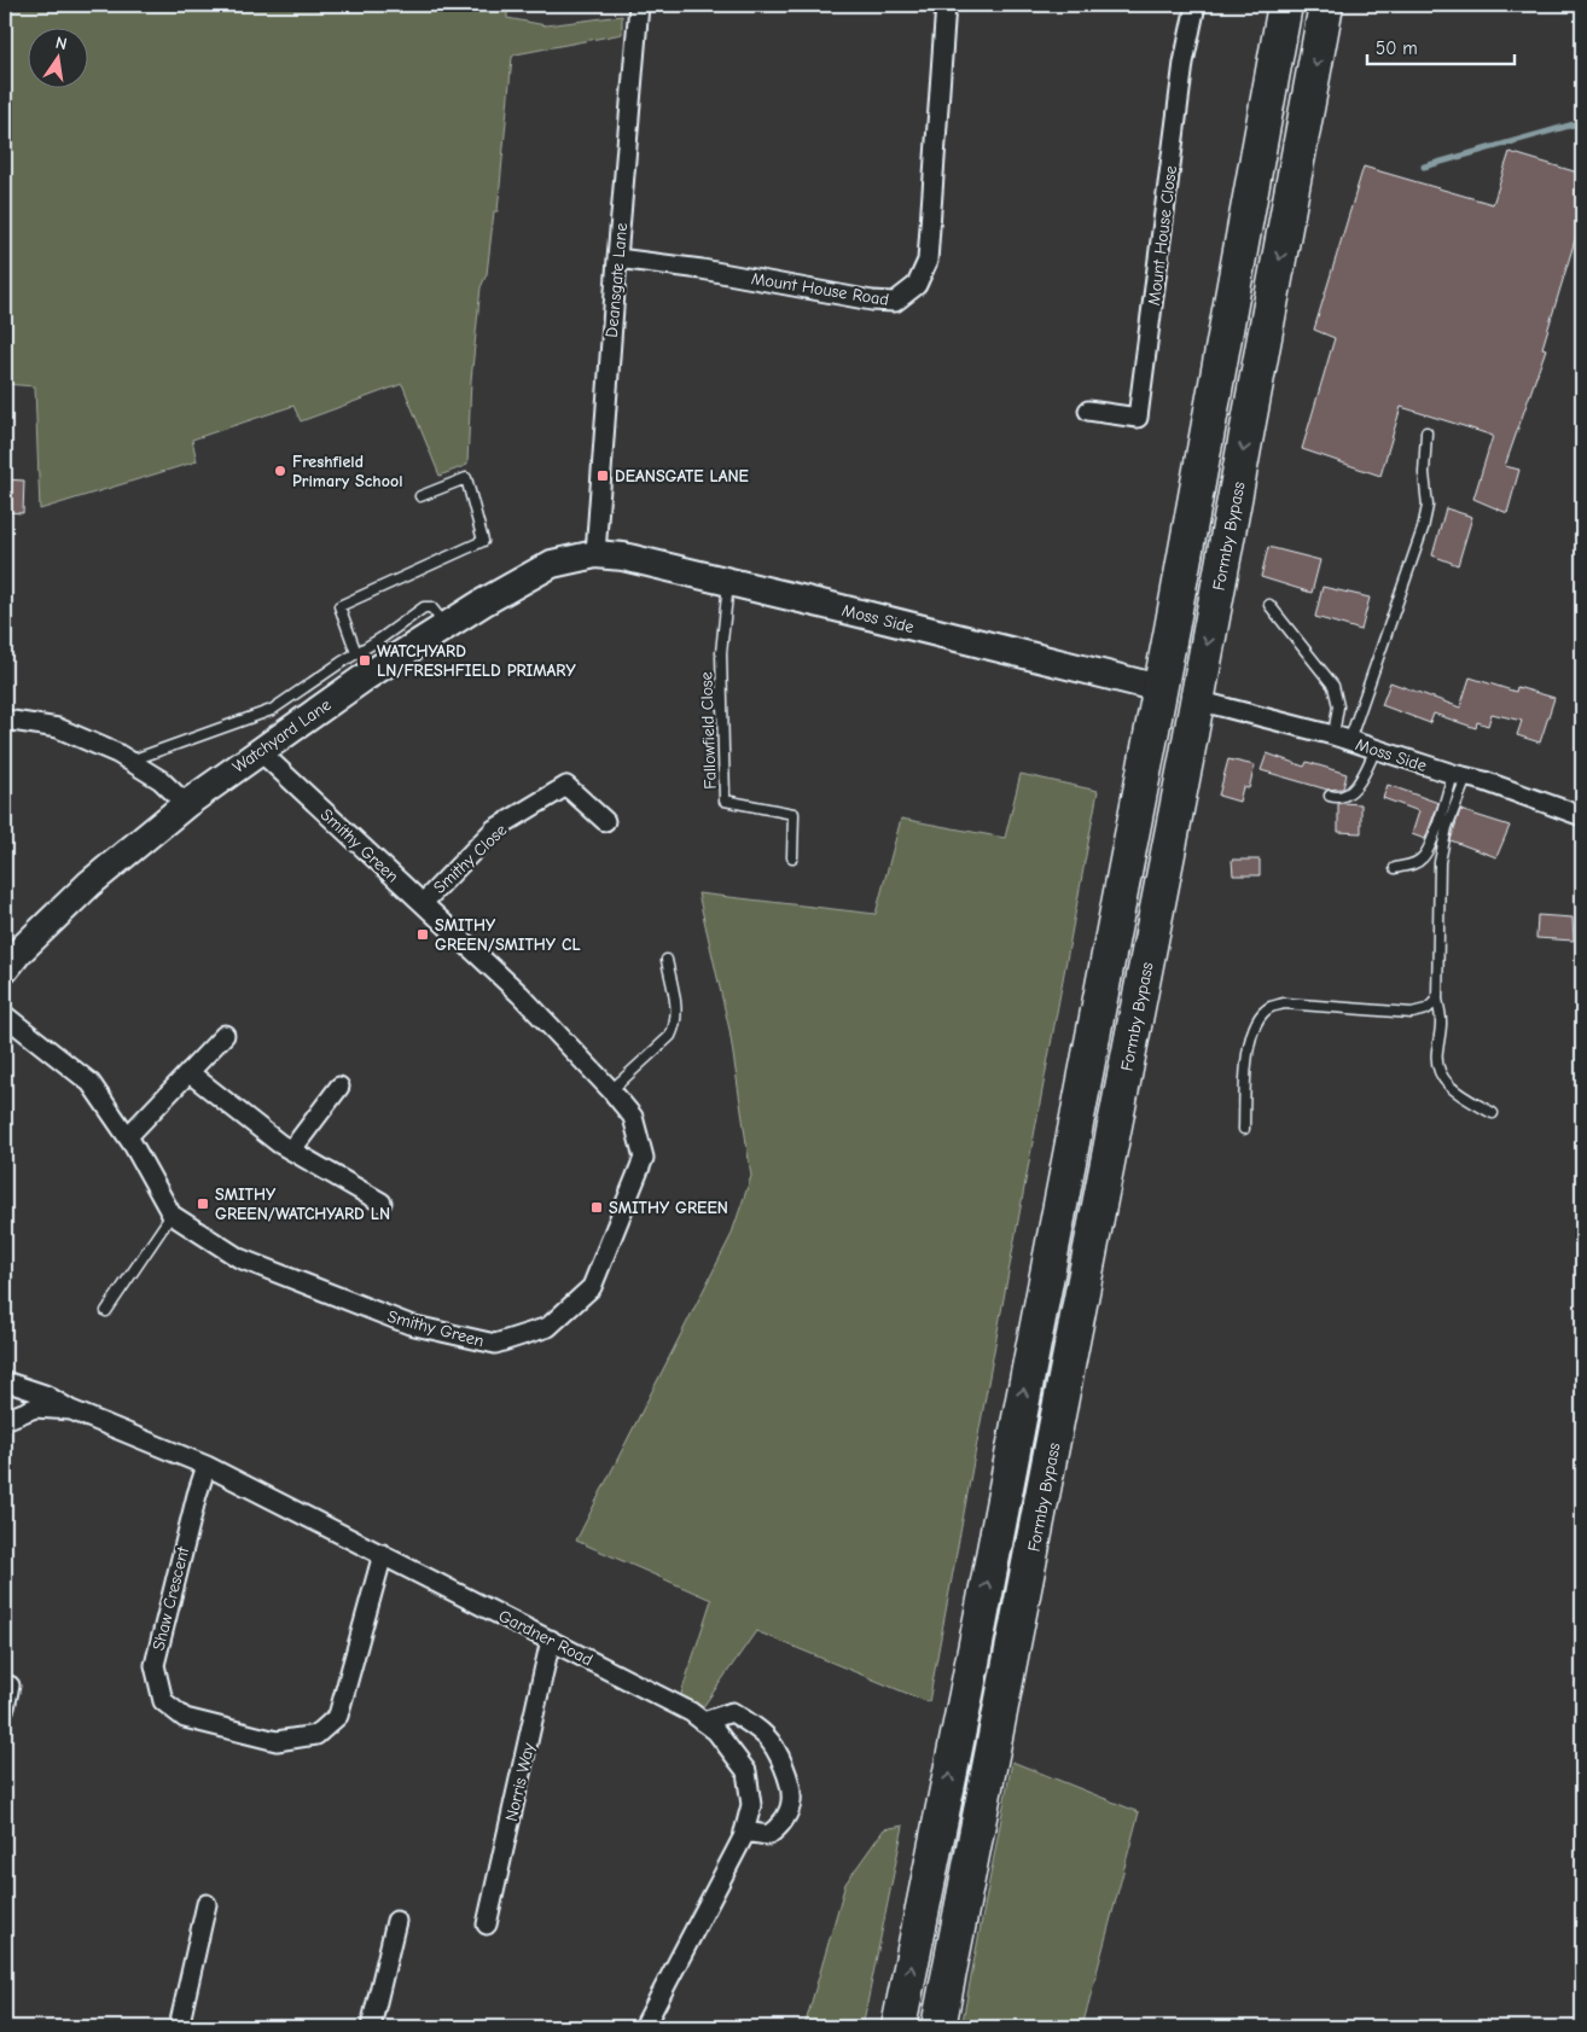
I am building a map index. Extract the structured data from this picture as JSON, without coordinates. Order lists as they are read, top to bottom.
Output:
{
  "streets": {
    "highway": ["Formby Bypass"],
    "street": [
      "Mount House Close",
      "Deansgate Lane",
      "Mount House Road",
      "Moss Side",
      "Watchyard Lane",
      "Smithy Green",
      "Smithy Close",
      "Shaw Crescent",
      "Gardner Road",
      "Norris Way"
    ],
    "lane": ["Fallowfield Close"]
  },
  "crossings": [
    ["Deansgate Lane", "Mount House Road"],
    ["Deansgate Lane", "Moss Side"],
    ["Deansgate Lane", "Watchyard Lane"],
    ["Formby Bypass", "Moss Side"],
    ["Moss Side", "Fallowfield Close"],
    ["Moss Side", "Watchyard Lane"],
    ["Watchyard Lane", "Smithy Green"],
    ["Smithy Green", "Smithy Close"],
    ["Shaw Crescent", "Gardner Road"],
    ["Gardner Road", "Norris Way"]
  ],
  "places": {
    "other": ["Freshfield Primary School"],
    "transit": [
      "DEANSGATE LANE",
      "WATCHYARD LN/FRESHFIELD PRIMARY",
      "SMITHY GREEN/SMITHY CL",
      "SMITHY GREEN/WATCHYARD LN",
      "SMITHY GREEN"
    ]
  },
  "scale_bar": "50 m",
  "north": "top"
}
